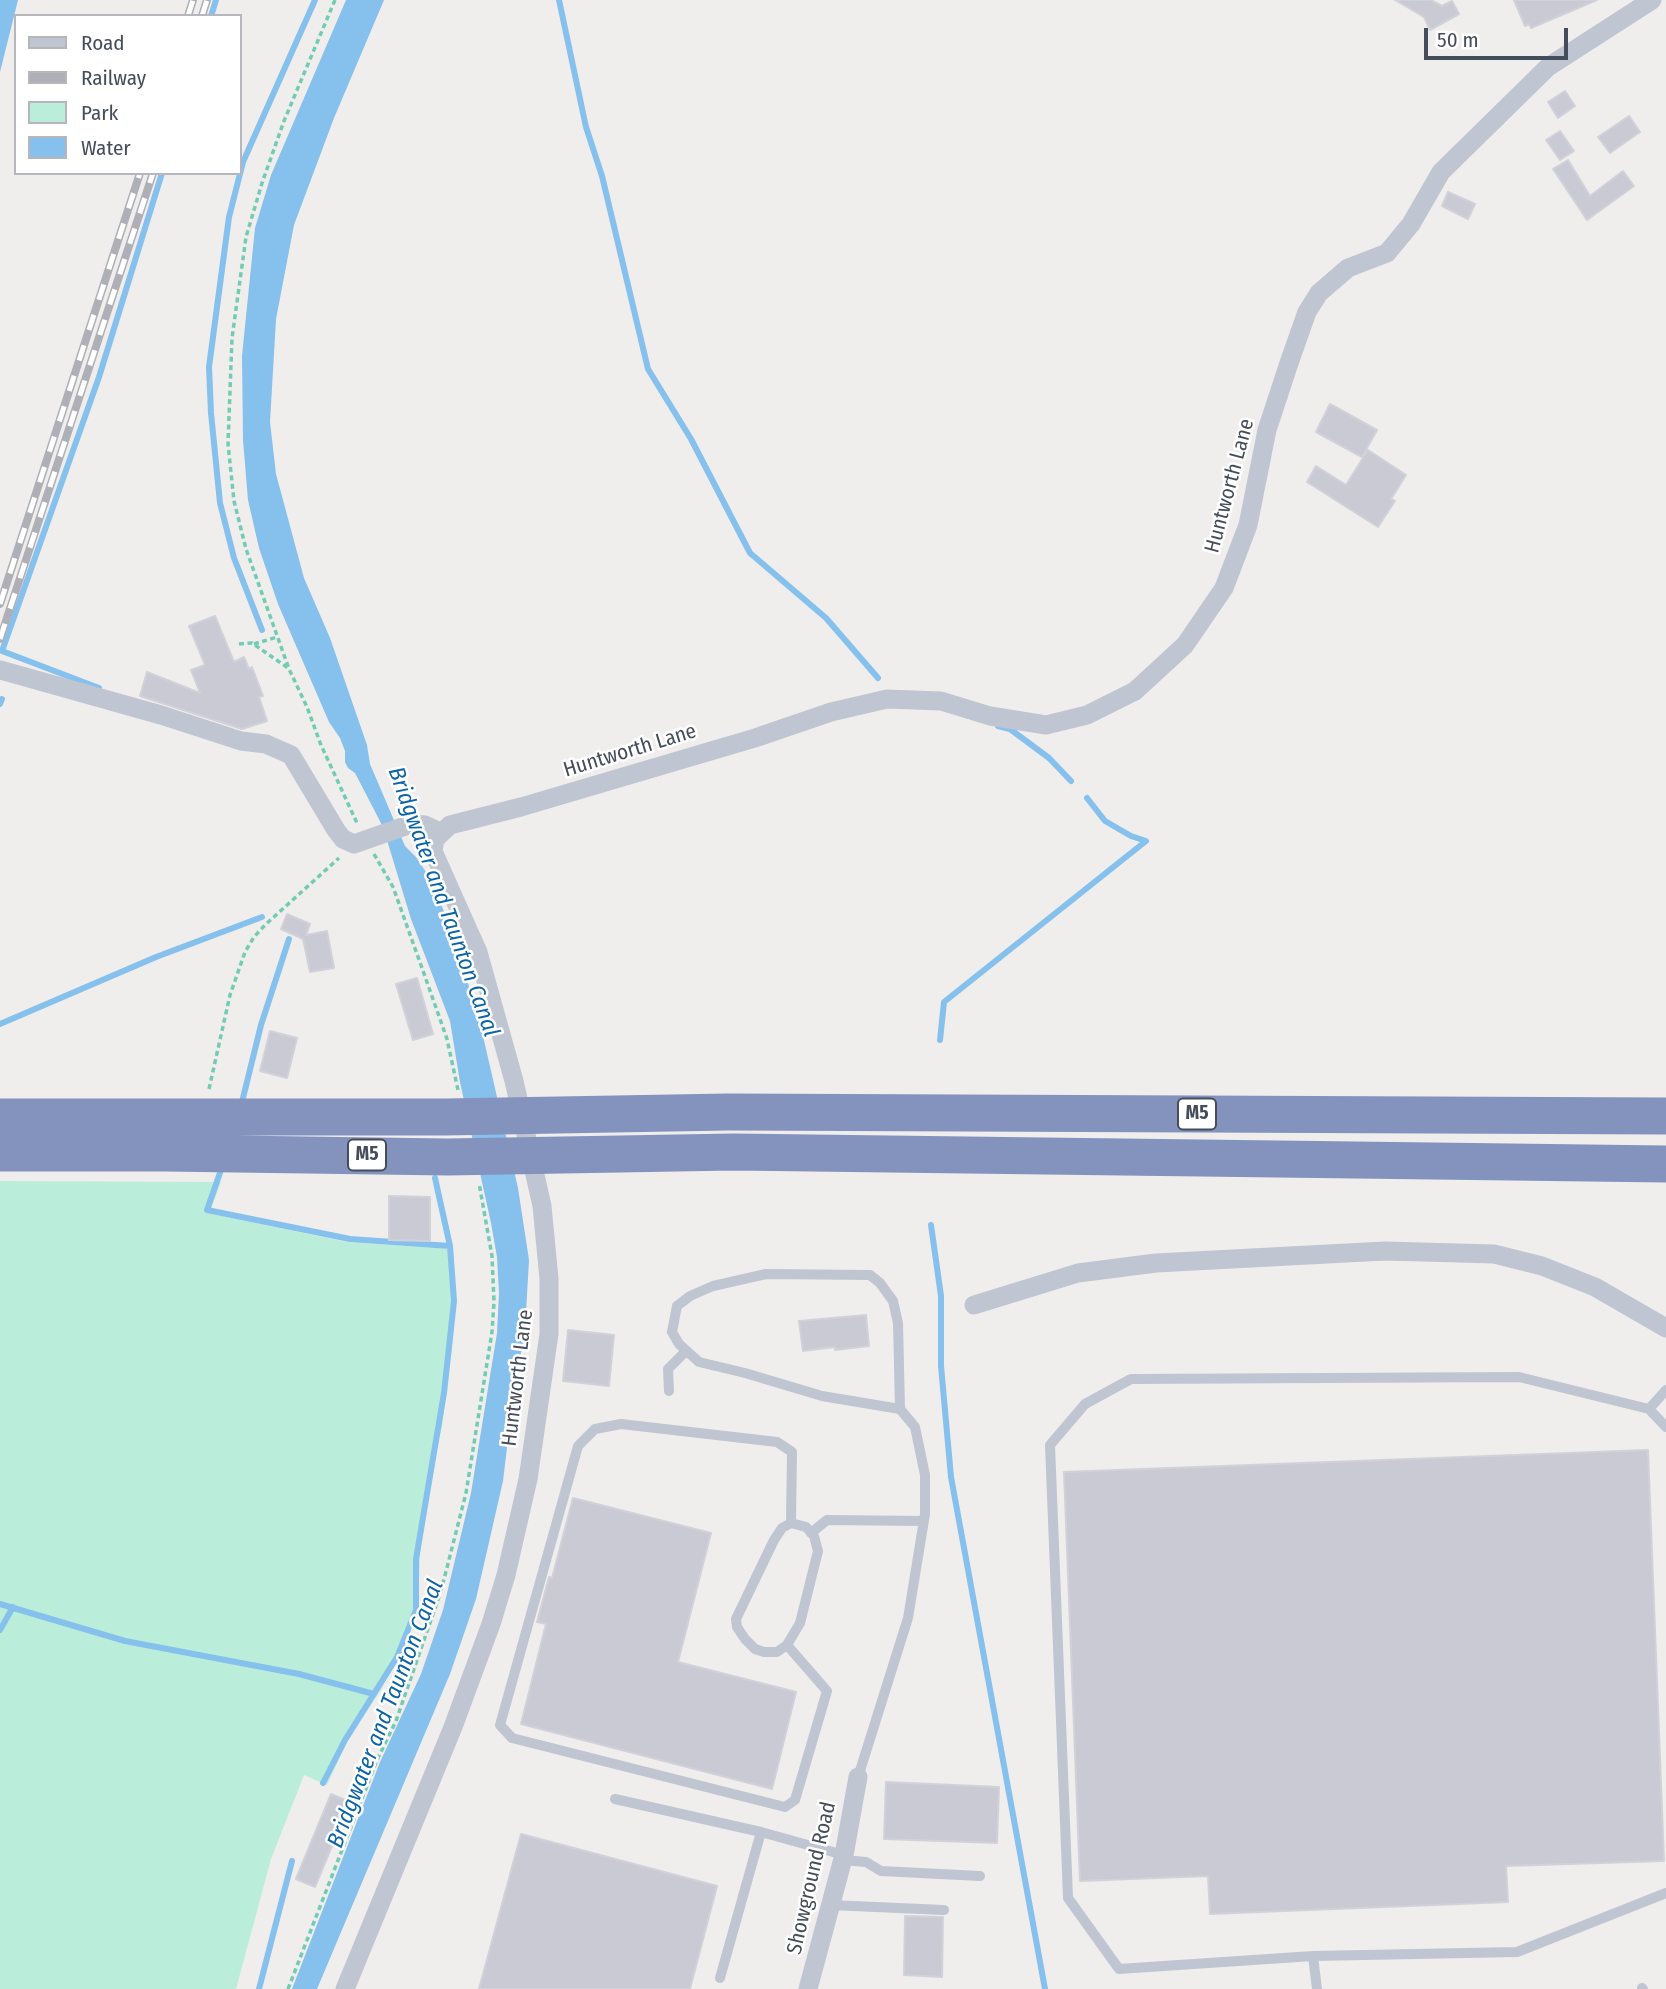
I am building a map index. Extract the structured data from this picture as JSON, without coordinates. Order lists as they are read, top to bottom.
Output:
{
  "streets": {
    "highway": ["M5"],
    "street": ["Huntworth Lane", "Showground Road"]
  },
  "water": ["Bridgwater and Taunton Canal"],
  "legend": [
    "Road",
    "Railway",
    "Park",
    "Water"
  ],
  "scale_bar": "50 m"
}
